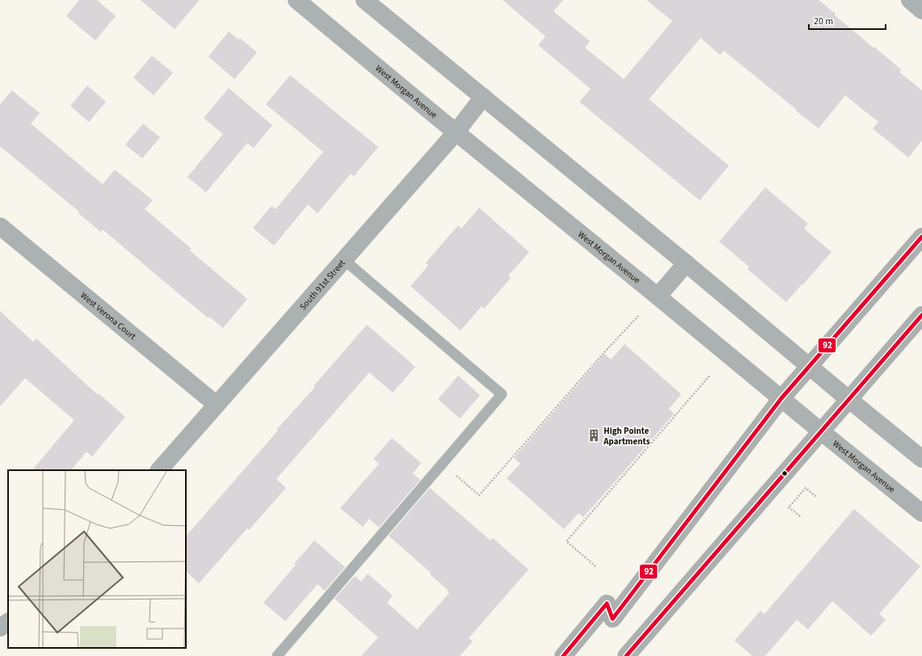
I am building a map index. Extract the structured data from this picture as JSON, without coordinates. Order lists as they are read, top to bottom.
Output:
{
  "streets": {
    "street": ["West Morgan Avenue", "South 91st Street", "West Verona Court"]
  },
  "crossings": [
    ["West Morgan Avenue", "South 91st Street"],
    ["South 91st Street", "West Verona Court"]
  ],
  "places": {
    "building": ["High Pointe Apartments"]
  },
  "lines": ["transit line 92"],
  "scale_bar": "20 m"
}
